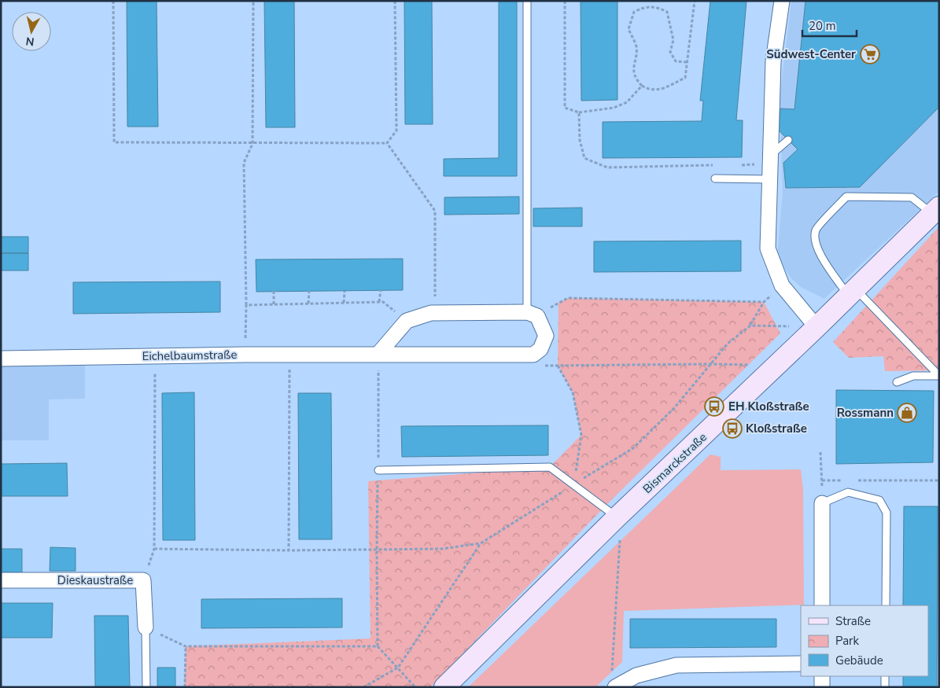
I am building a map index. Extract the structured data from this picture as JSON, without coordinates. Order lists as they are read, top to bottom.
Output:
{
  "streets": {
    "street": ["Eichelbaumstraße", "Bismarckstraße", "Dieskaustraße"]
  },
  "places": {
    "supermarket": ["Südwest-Center"],
    "bus stop": ["EH Kloßstraße", "Kloßstraße"],
    "shop": ["Rossmann"]
  },
  "legend": ["Straße", "Park", "Gebäude"],
  "scale_bar": "20 m",
  "north": "bottom"
}
